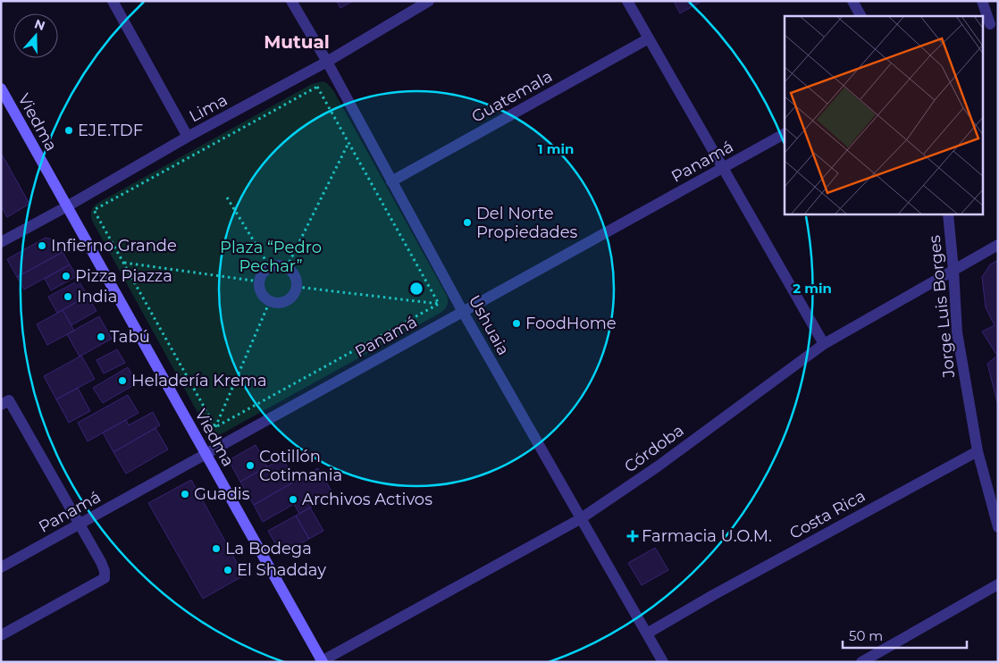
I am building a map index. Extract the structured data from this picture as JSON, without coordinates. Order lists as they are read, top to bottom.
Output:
{
  "streets": {
    "street": [
      "Guatemala",
      "Lima",
      "Viedma",
      "Panamá",
      "Jorge Luis Borges",
      "Ushuaia",
      "Córdoba",
      "Costa Rica"
    ]
  },
  "crossings": [
    ["Guatemala", "Ushuaia"],
    ["Lima", "Viedma"],
    ["Lima", "Ushuaia"],
    ["Viedma", "Panamá"],
    ["Viedma", "Córdoba"],
    ["Panamá", "Ushuaia"],
    ["Jorge Luis Borges", "Córdoba"],
    ["Jorge Luis Borges", "Costa Rica"],
    ["Ushuaia", "Córdoba"],
    ["Ushuaia", "Costa Rica"]
  ],
  "districts": ["Mutual"],
  "parks": ["Plaza “Pedro Pechar”"],
  "places": {
    "other": [
      "EJE.TDF",
      "Del Norte Propiedades",
      "Infierno Grande",
      "Pizza Piazza",
      "India",
      "FoodHome",
      "Tabú",
      "Heladería Krema",
      "Cotillón Cotimania",
      "Guadis",
      "Archivos Activos",
      "La Bodega",
      "El Shadday"
    ],
    "health": ["Farmacia U.O.M."]
  },
  "scale_bar": "50 m",
  "north": "top",
  "rings": ["1 min", "2 min"]
}
